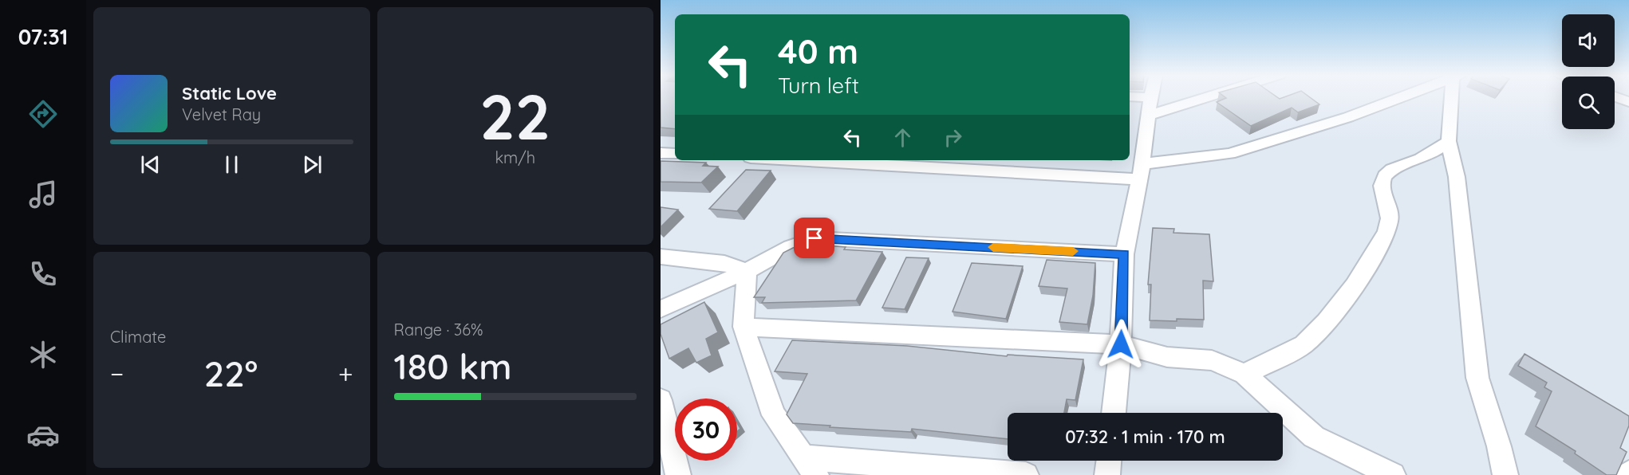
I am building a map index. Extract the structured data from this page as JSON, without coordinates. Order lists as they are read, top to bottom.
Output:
{
  "page": {
    "tabs": "07:31",
    "tile": [
      ["22", "km/h"],
      "Climate",
      ["Range · 36%", "180 km"]
    ],
    "turn": ["40 m", "Turn left"],
    "song": ["Static Love", "Velvet Ray"],
    "heat": ["−", "22°", "+"],
    "limit": "30",
    "trip": "07:32 · 1 min · 170 m"
  }
}
